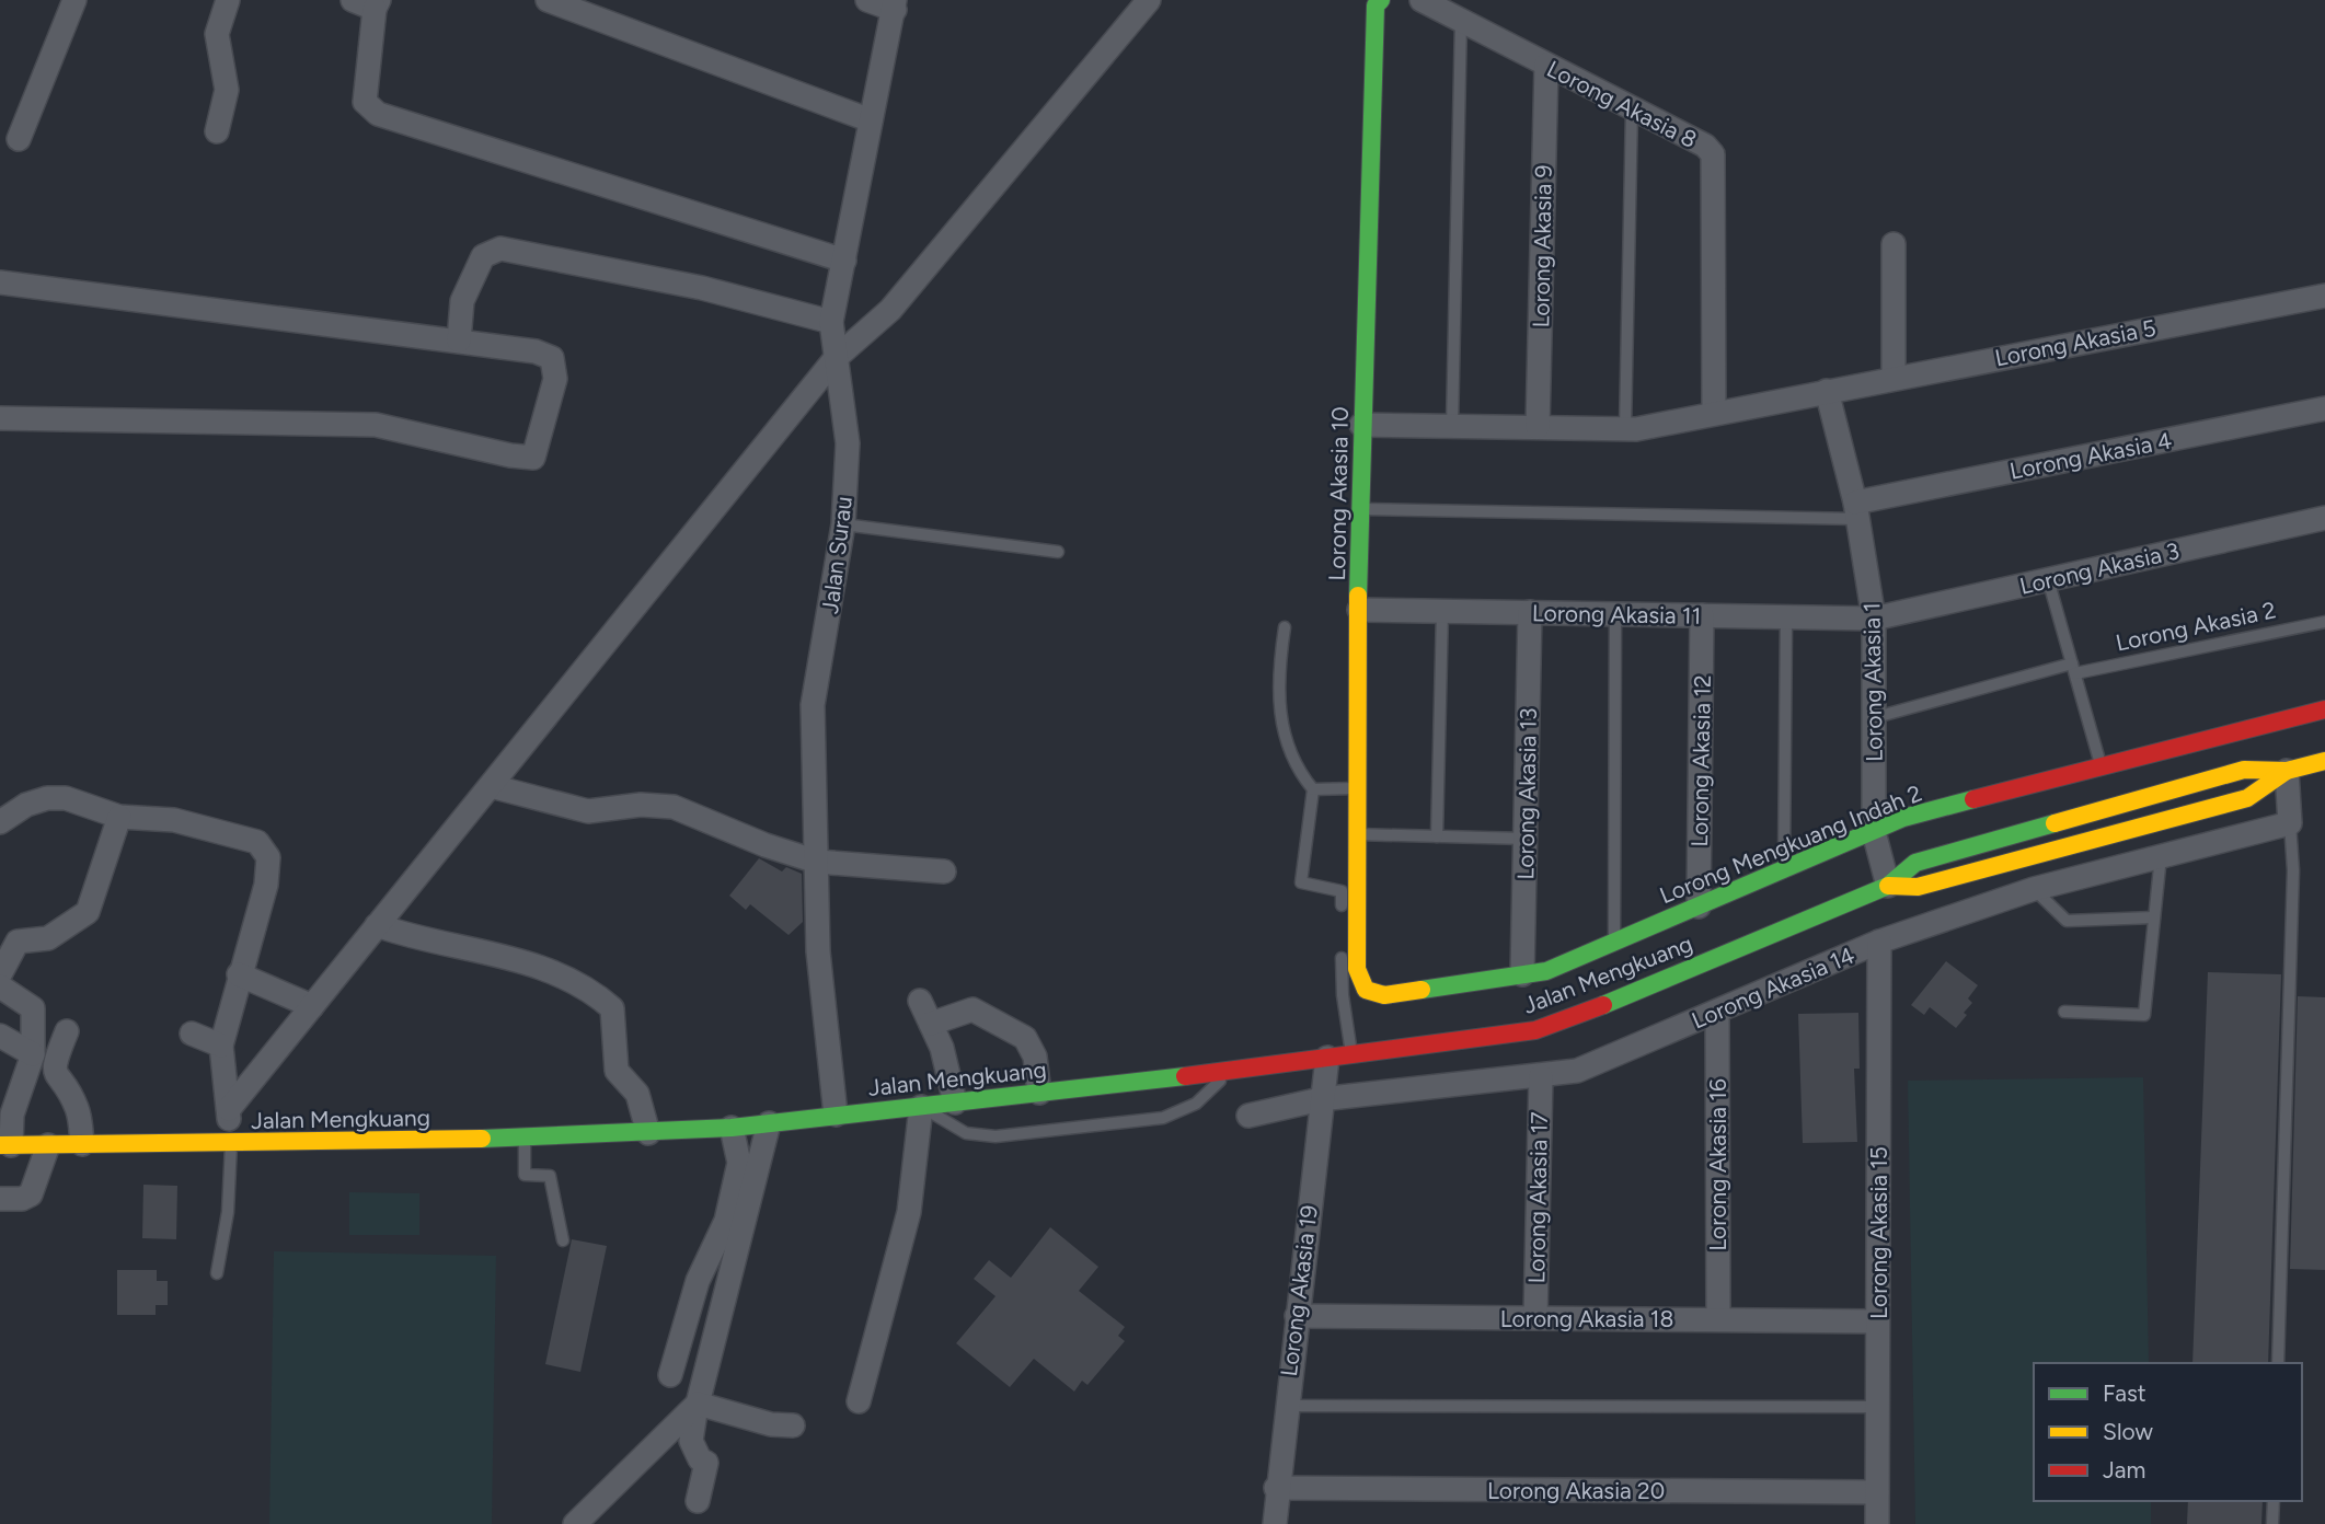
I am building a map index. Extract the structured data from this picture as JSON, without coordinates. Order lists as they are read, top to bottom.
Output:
{
  "streets": {
    "main road": ["Lorong Akasia 10", "Lorong Mengkuang Indah 2", "Jalan Mengkuang"],
    "street": [
      "Lorong Akasia 8",
      "Lorong Akasia 9",
      "Lorong Akasia 5",
      "Lorong Akasia 4",
      "Jalan Surau",
      "Lorong Akasia 3",
      "Lorong Akasia 11",
      "Lorong Akasia 1",
      "Lorong Akasia 12",
      "Lorong Akasia 13",
      "Lorong Akasia 14",
      "Lorong Akasia 16",
      "Lorong Akasia 17",
      "Lorong Akasia 15",
      "Lorong Akasia 19",
      "Lorong Akasia 18",
      "Lorong Akasia 20"
    ],
    "lane": ["Lorong Akasia 2"]
  },
  "crossings": [
    ["Lorong Akasia 8", "Lorong Akasia 9"],
    ["Lorong Akasia 8", "Lorong Akasia 5"],
    ["Lorong Akasia 9", "Lorong Akasia 5"],
    ["Lorong Akasia 5", "Lorong Akasia 10"],
    ["Lorong Akasia 5", "Lorong Akasia 1"],
    ["Lorong Akasia 4", "Lorong Akasia 1"],
    ["Lorong Akasia 10", "Lorong Akasia 11"],
    ["Lorong Akasia 10", "Lorong Mengkuang Indah 2"],
    ["Jalan Surau", "Jalan Mengkuang"],
    ["Lorong Akasia 3", "Lorong Akasia 11"],
    ["Lorong Akasia 3", "Lorong Akasia 1"],
    ["Lorong Akasia 11", "Lorong Akasia 1"],
    ["Lorong Akasia 11", "Lorong Akasia 12"],
    ["Lorong Akasia 11", "Lorong Akasia 13"],
    ["Lorong Akasia 2", "Lorong Akasia 1"],
    ["Lorong Akasia 1", "Lorong Mengkuang Indah 2"],
    ["Lorong Akasia 1", "Jalan Mengkuang"],
    ["Lorong Akasia 12", "Lorong Mengkuang Indah 2"],
    ["Lorong Akasia 13", "Lorong Mengkuang Indah 2"],
    ["Jalan Mengkuang", "Lorong Akasia 19"],
    ["Lorong Akasia 14", "Lorong Akasia 16"],
    ["Lorong Akasia 14", "Lorong Akasia 17"],
    ["Lorong Akasia 14", "Lorong Akasia 15"],
    ["Lorong Akasia 14", "Lorong Akasia 19"],
    ["Lorong Akasia 16", "Lorong Akasia 18"],
    ["Lorong Akasia 17", "Lorong Akasia 18"],
    ["Lorong Akasia 15", "Lorong Akasia 18"],
    ["Lorong Akasia 15", "Lorong Akasia 20"],
    ["Lorong Akasia 19", "Lorong Akasia 18"],
    ["Lorong Akasia 19", "Lorong Akasia 20"]
  ],
  "legend": ["Fast", "Slow", "Jam"]
}
